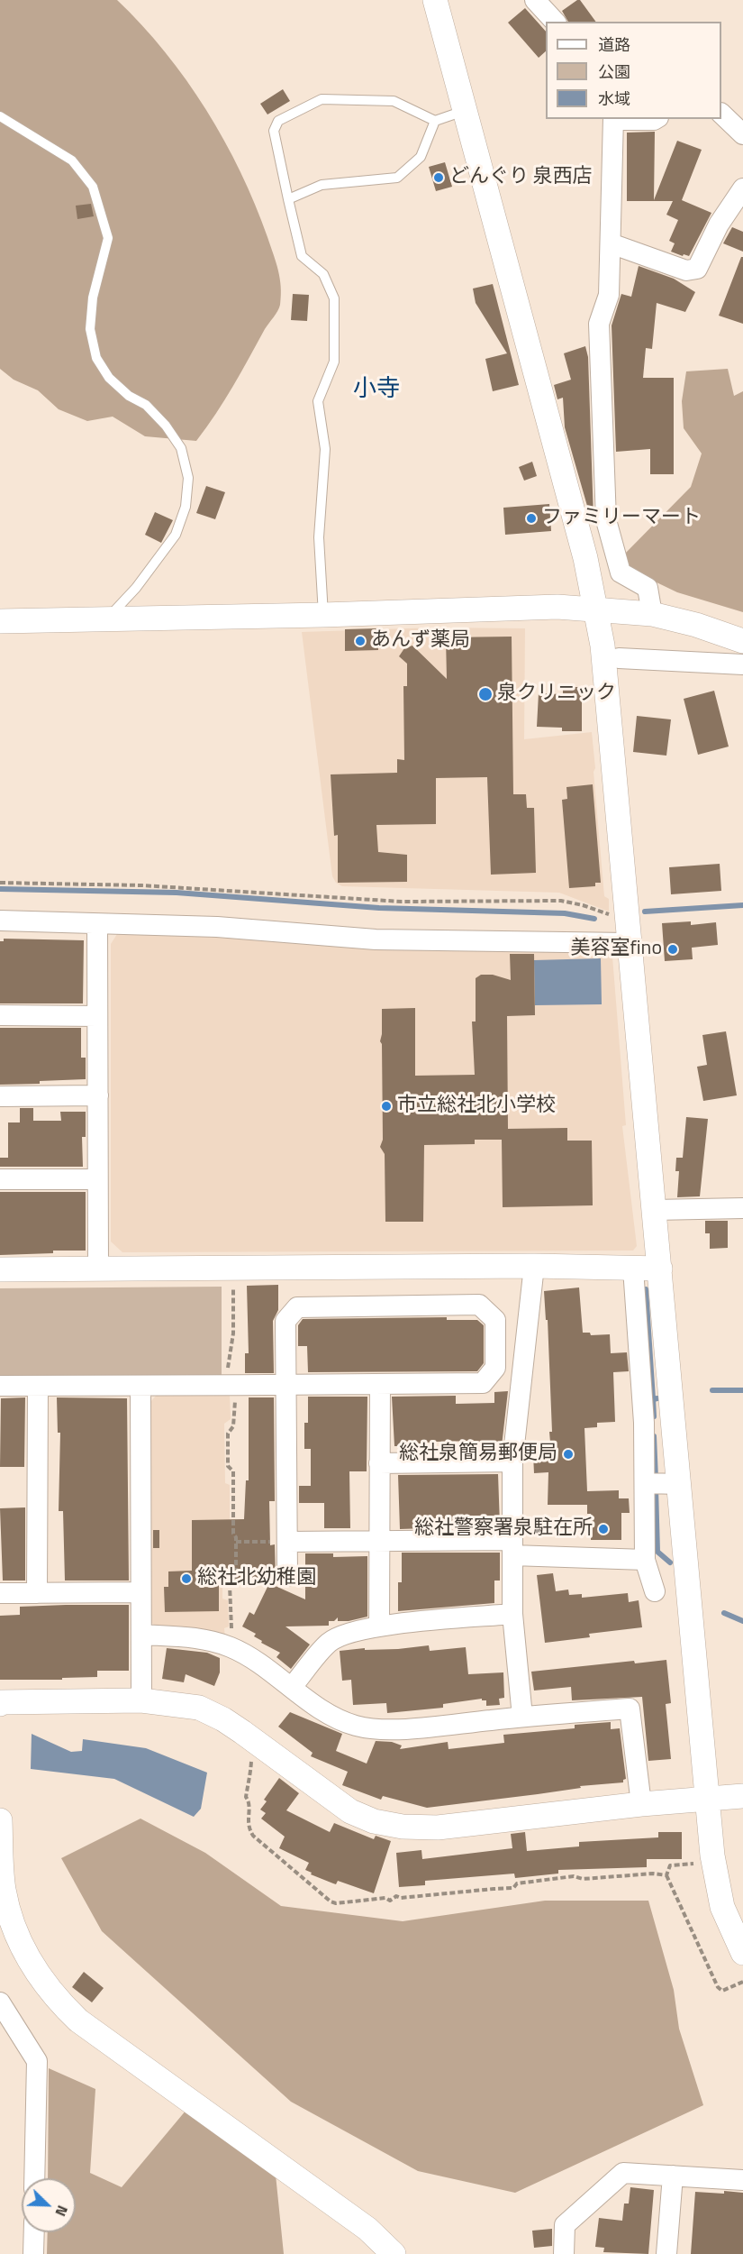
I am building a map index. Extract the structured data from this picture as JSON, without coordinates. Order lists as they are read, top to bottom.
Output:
{
  "districts": ["小寺"],
  "places": [
    "どんぐり 泉西店",
    "ファミリーマート",
    "あんず薬局",
    "泉クリニック",
    "美容室fino",
    "市立総社北小学校",
    "総社泉簡易郵便局",
    "総社警察署泉駐在所",
    "総社北幼稚園"
  ],
  "legend": ["道路", "公園", "水域"],
  "north": "bottom right"
}
